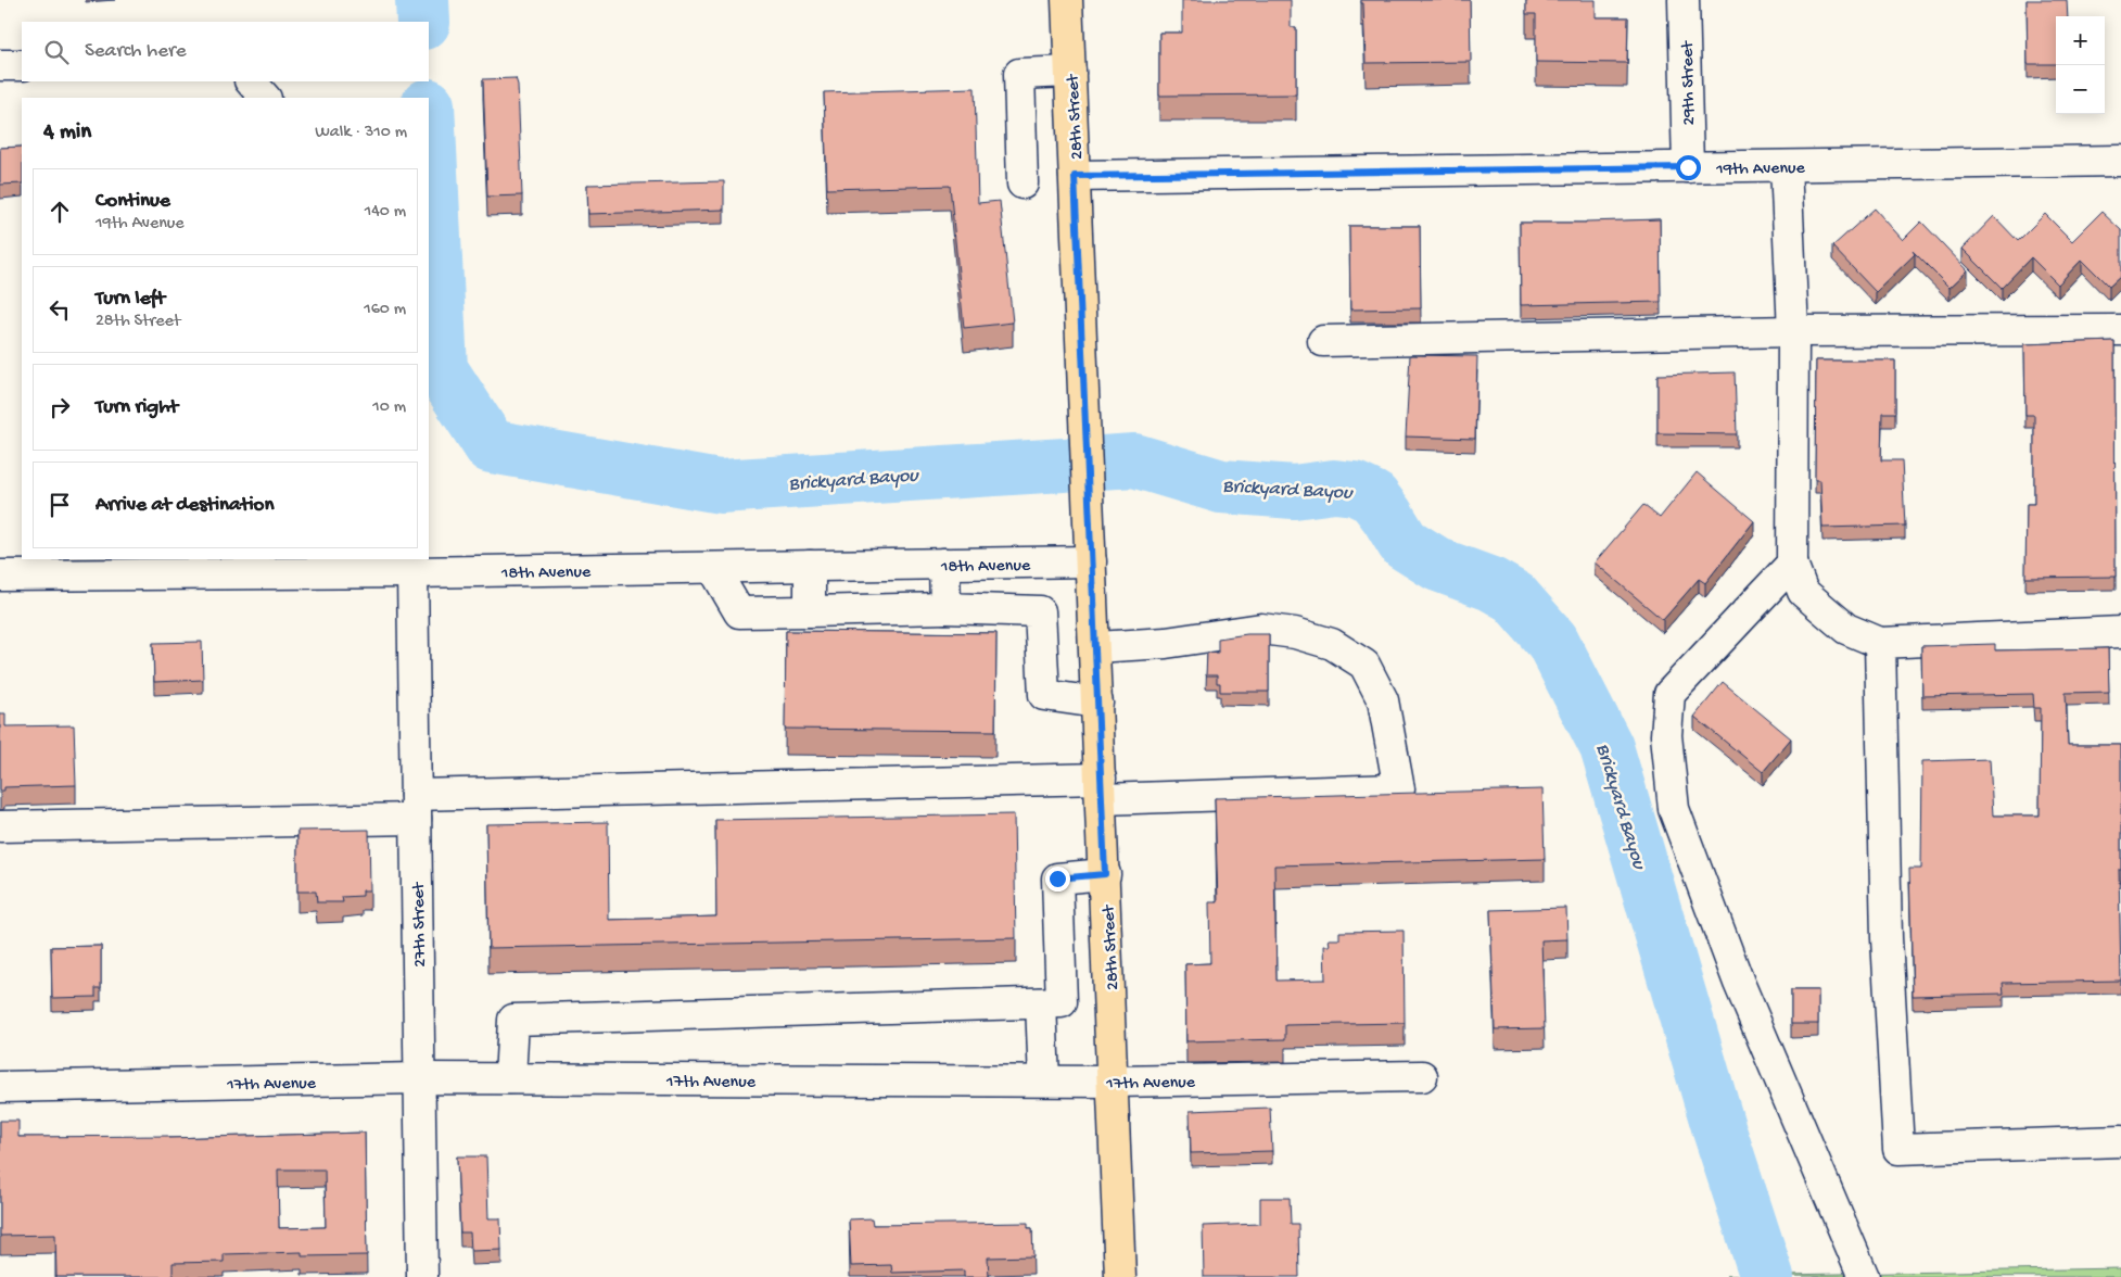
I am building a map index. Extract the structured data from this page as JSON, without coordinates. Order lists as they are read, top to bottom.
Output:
{
  "streets": {
    "main road": ["28th Street"],
    "street": [
      "29th Street",
      "19th Avenue",
      "18th Avenue",
      "27th Street",
      "17th Avenue"
    ]
  },
  "crossings": [
    ["29th Street", "19th Avenue"],
    ["28th Street", "19th Avenue"],
    ["28th Street", "18th Avenue"],
    ["28th Street", "17th Avenue"],
    ["18th Avenue", "27th Street"],
    ["27th Street", "17th Avenue"]
  ],
  "water": ["Brickyard Bayou"],
  "page": {
    "map_buttons": ["+", "−"],
    "search": "Search here",
    "heading": ["4 min", "Walk · 310 m"],
    "list": [
      ["Continue", "19th Avenue", "140 m"],
      ["Turn left", "28th Street", "160 m"],
      ["Turn right", "10 m"],
      "Arrive at destination"
    ]
  }
}
